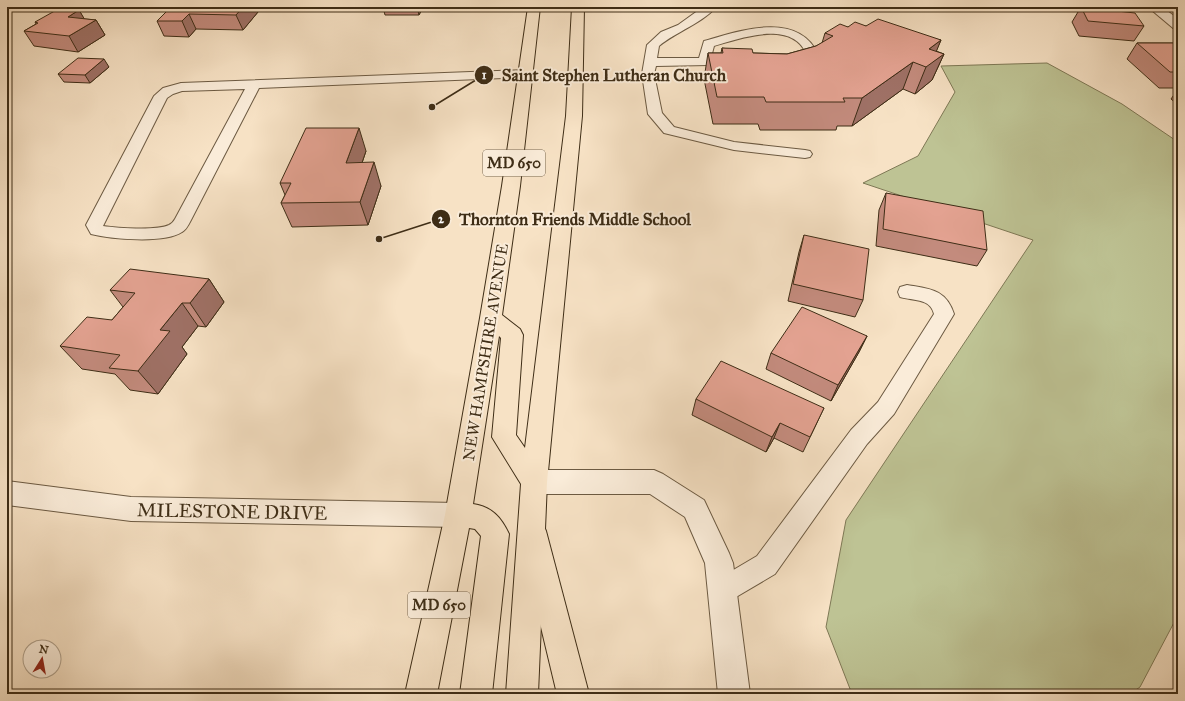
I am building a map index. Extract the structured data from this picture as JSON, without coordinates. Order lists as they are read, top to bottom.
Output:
{
  "streets": {
    "main road": ["MD 650", "NEW HAMPSHIRE AVENUE"],
    "street": ["MILESTONE DRIVE"]
  },
  "crossings": [
    ["NEW HAMPSHIRE AVENUE", "MILESTONE DRIVE"]
  ],
  "places": ["Saint Stephen Lutheran Church", "Thornton Friends Middle School"],
  "north": "top"
}
